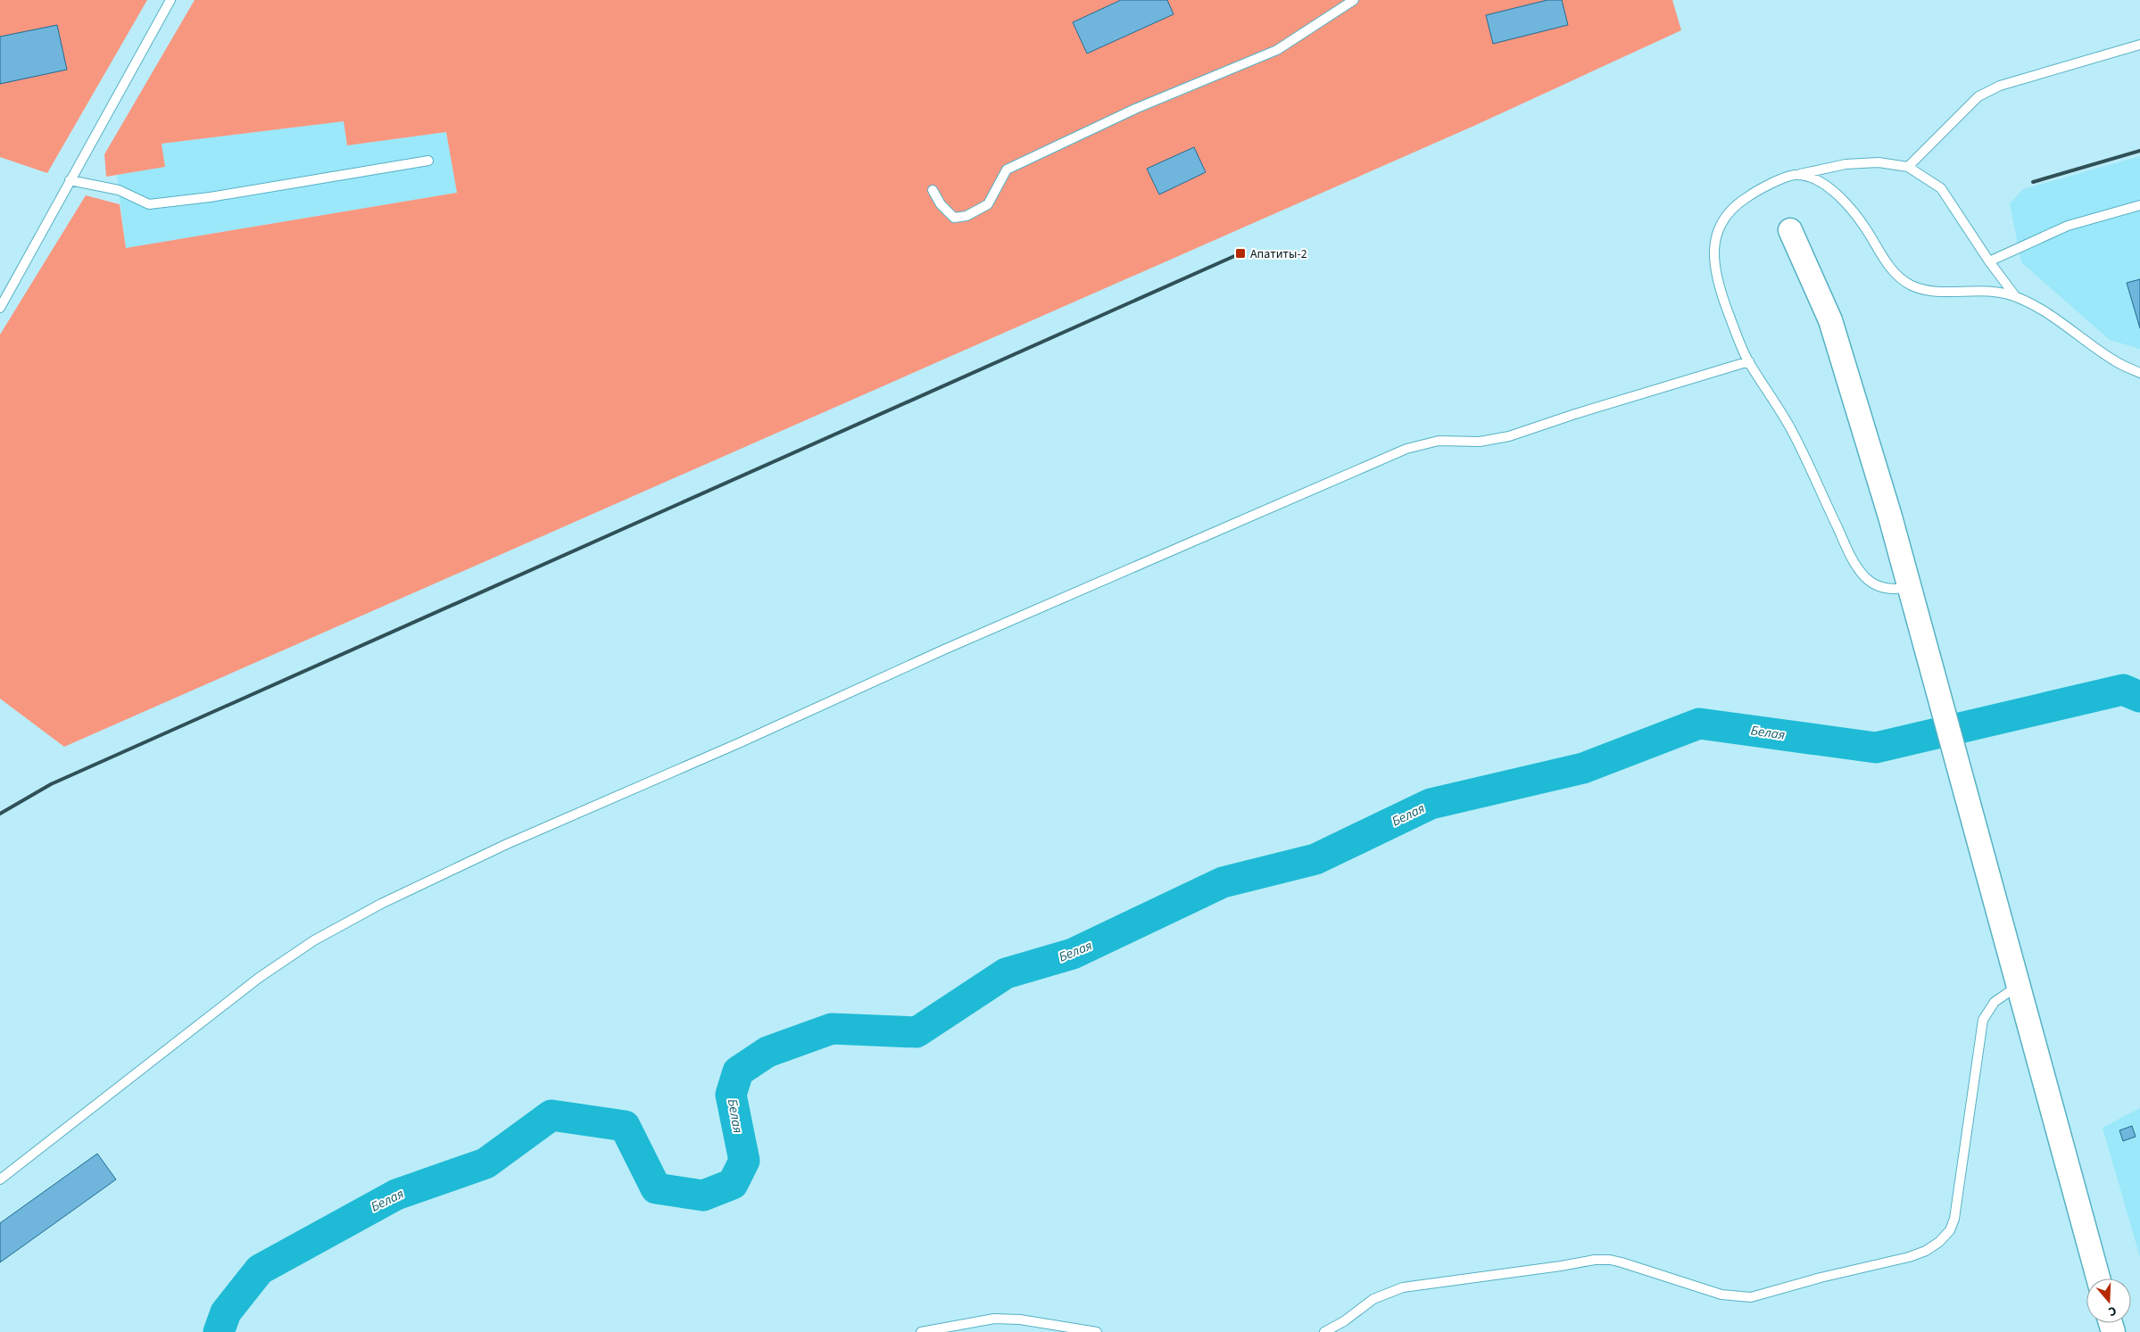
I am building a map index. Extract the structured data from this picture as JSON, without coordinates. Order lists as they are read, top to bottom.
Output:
{
  "water": ["Белая"],
  "places": {
    "transit": ["Апатиты-2"]
  },
  "north": "bottom"
}
